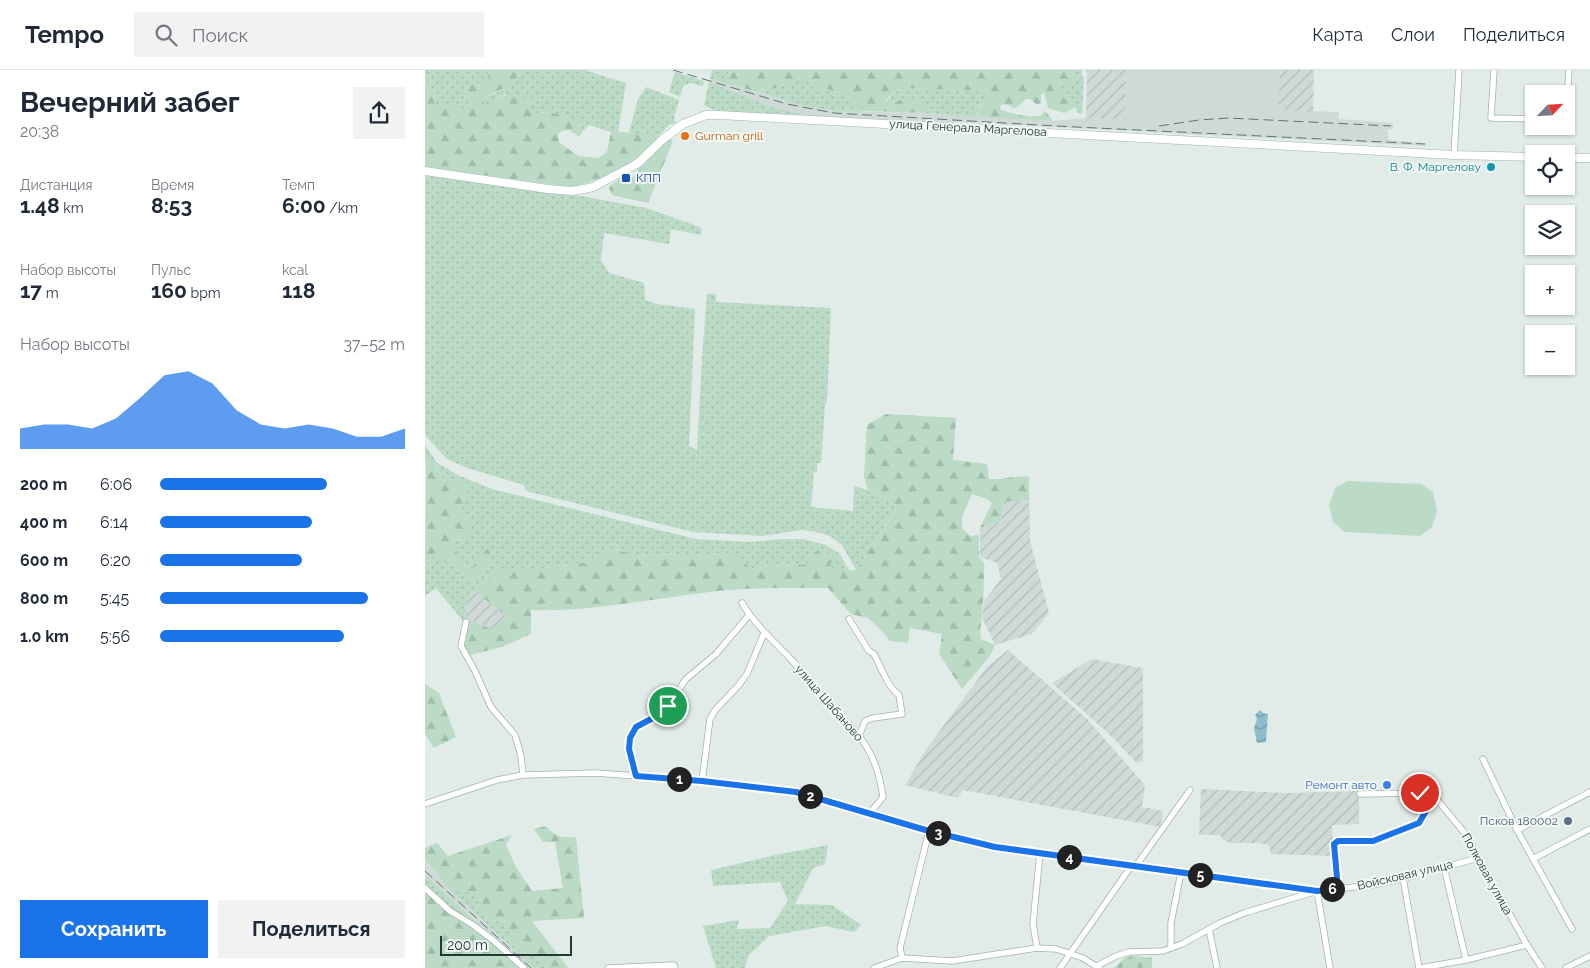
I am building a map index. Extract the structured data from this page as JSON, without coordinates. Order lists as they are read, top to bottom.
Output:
{
  "streets": {
    "main road": ["улица Генерала Маргелова"],
    "street": ["улица Шабаново", "Полковая улица", "Войсковая улица"]
  },
  "crossings": [
    ["Полковая улица", "Войсковая улица"]
  ],
  "places": {
    "other": [
      "Gurman grill",
      "В. Ф. Маргелову",
      "Ремонт авто",
      "Псков 180002"
    ],
    "transit": ["КПП"]
  },
  "scale_bar": "200 m",
  "north": "top right",
  "page": {
    "header": "Tempo",
    "search": "Поиск",
    "nav": ["Карта", "Слои", "Поделиться"],
    "heading": ["Вечерний забег", "20:38"],
    "map_buttons": ["+", "−"],
    "stats": [
      ["Дистанция", "1.48 km"],
      ["Время", "8:53"],
      ["Темп", "6:00 /km"],
      ["Набор высоты", "17 m"],
      ["Пульс", "160 bpm"],
      ["kcal", "118"]
    ],
    "chart": ["Набор высоты", "37–52 m"],
    "list": [
      {
        "name": "200 m",
        "note": "6:06"
      },
      {
        "name": "400 m",
        "note": "6:14"
      },
      {
        "name": "600 m",
        "note": "6:20"
      },
      {
        "name": "800 m",
        "note": "5:45"
      },
      {
        "name": "1.0 km",
        "note": "5:56"
      }
    ],
    "pins": [
      "1",
      "2",
      "3",
      "4",
      "5",
      "6"
    ],
    "buttons": ["Сохранить", "Поделиться"],
    "scale": "200 m"
  }
}
